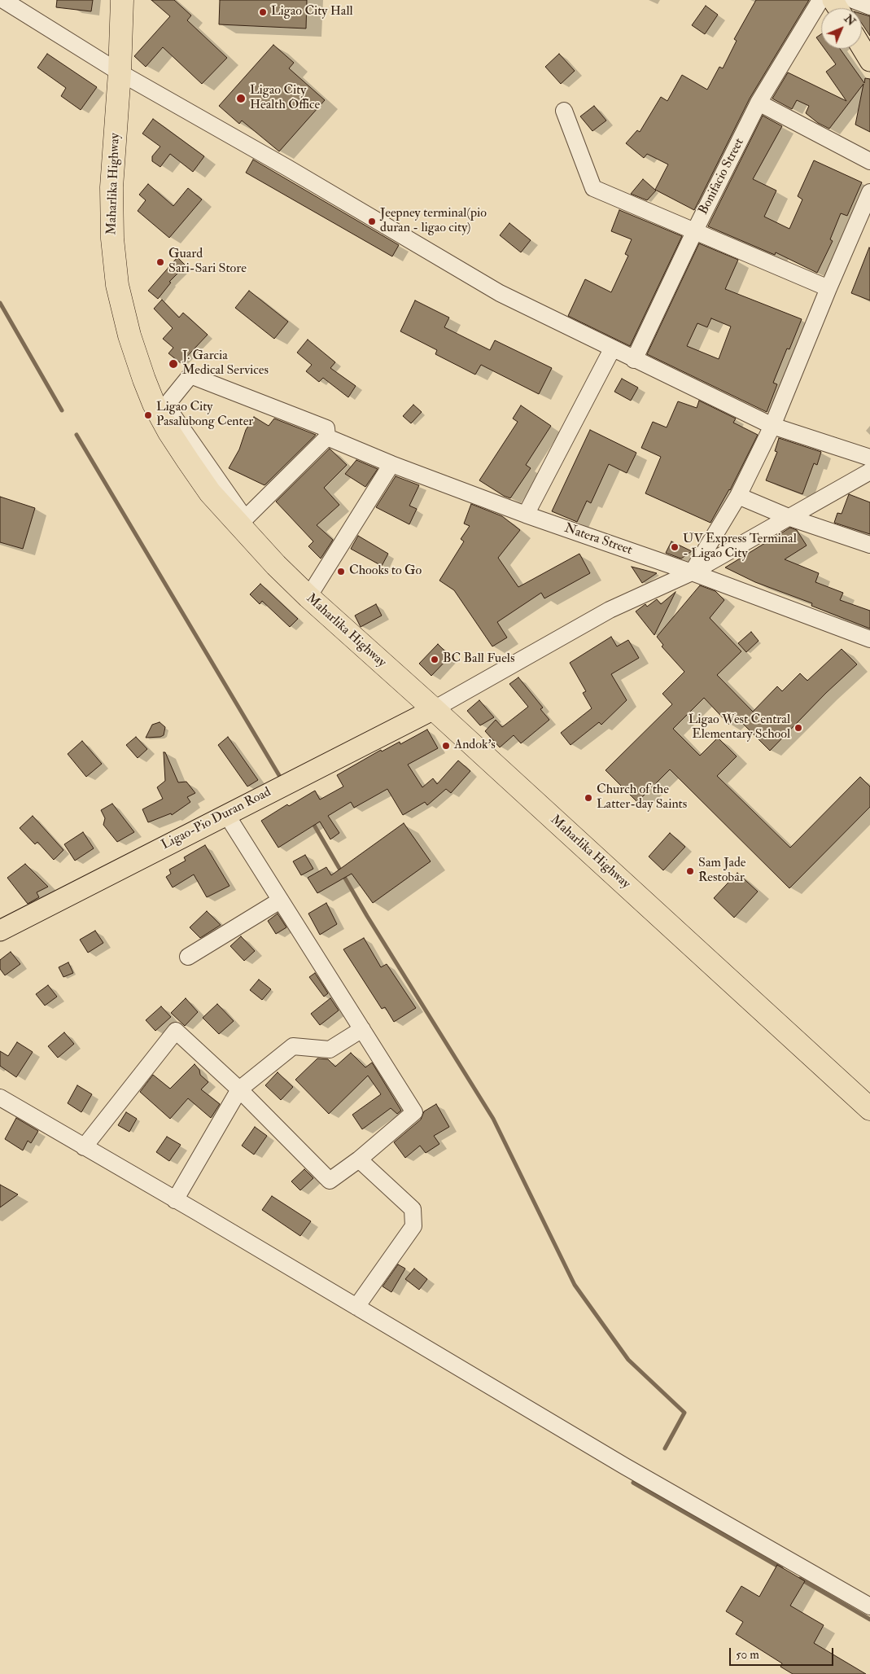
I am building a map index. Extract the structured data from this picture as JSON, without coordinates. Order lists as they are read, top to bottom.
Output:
{
  "streets": {
    "highway": ["Maharlika Highway"],
    "main road": ["Ligao-Pio Duran Road"],
    "street": ["Bonifacio Street", "Natera Street"]
  },
  "crossings": [
    ["Maharlika Highway", "Ligao-Pio Duran Road"]
  ],
  "places": [
    "Ligao City Hall",
    "Ligao City Health Office",
    "Jeepney terminal(pio duran - ligao city)",
    "Guard Sari-Sari Store",
    "J. Garcia Medical Services",
    "Ligao City Pasalubong Center",
    "UV Express Terminal - Ligao City",
    "Chooks to Go",
    "BC Ball Fuels",
    "Ligao West Central Elementary School",
    "Andok's",
    "Church of the Latter-day Saints",
    "Sam Jade Restobar"
  ],
  "scale_bar": "50 m",
  "north": "top right"
}
